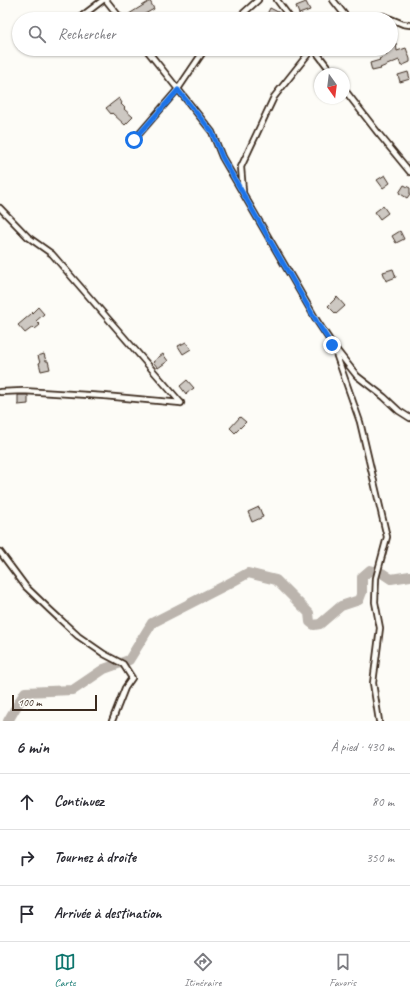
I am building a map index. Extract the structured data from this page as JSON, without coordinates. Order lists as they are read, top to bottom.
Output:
{
  "scale_bar": "100 m",
  "north": "bottom",
  "page": {
    "search": "Rechercher",
    "scale": "100 m",
    "heading": ["6 min", "À pied · 430 m"],
    "list": [
      ["Continuez", "80 m"],
      ["Tournez à droite", "350 m"],
      "Arrivée à destination"
    ],
    "nav": ["Carte", "Itinéraire", "Favoris"]
  }
}
